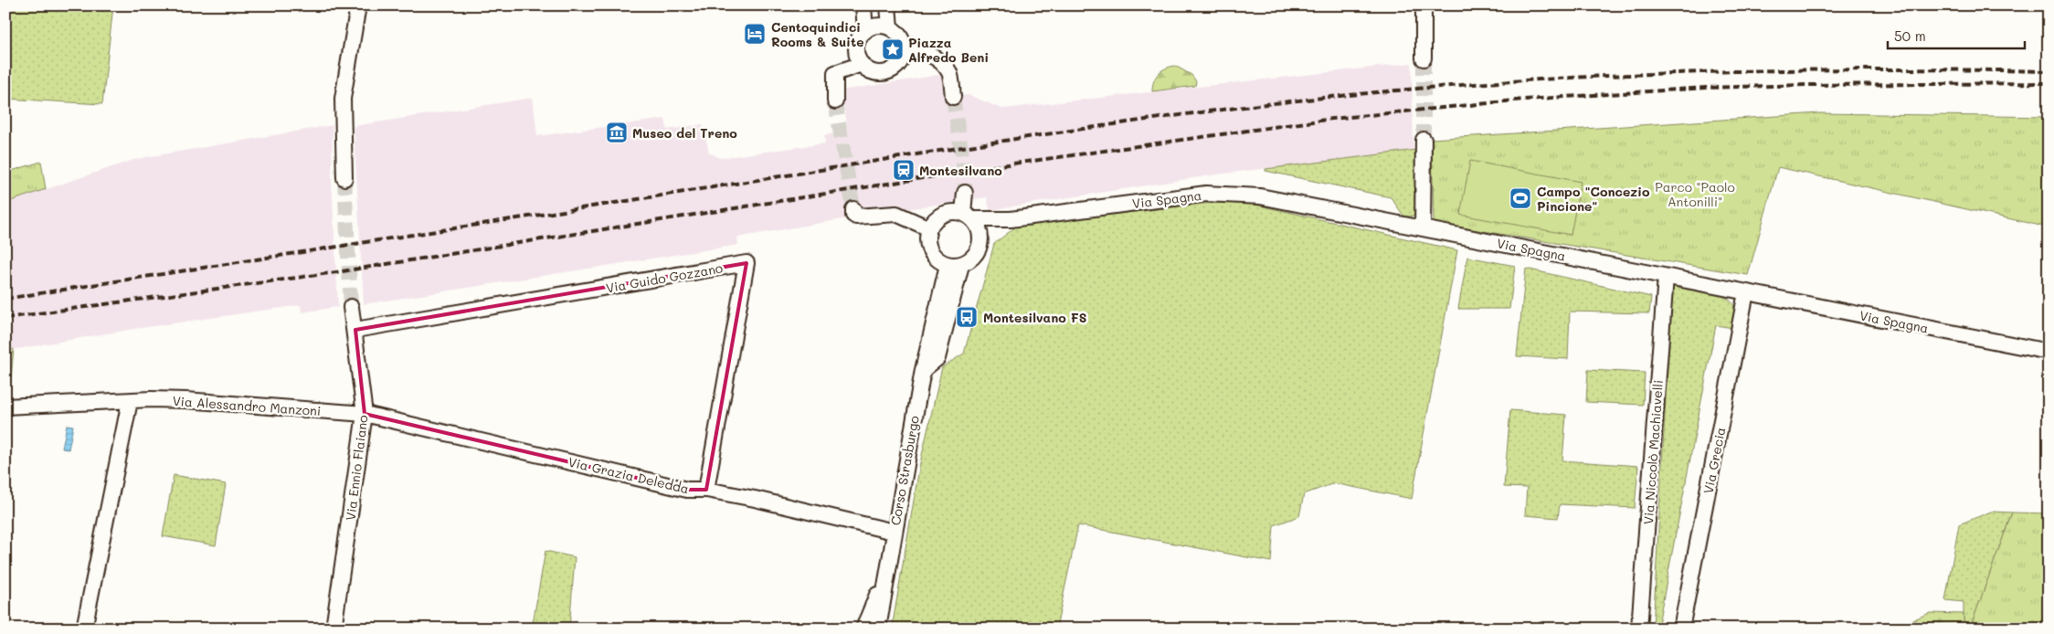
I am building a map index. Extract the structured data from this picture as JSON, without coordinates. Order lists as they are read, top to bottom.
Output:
{
  "streets": {
    "street": [
      "Via Spagna",
      "Via Guido Gozzano",
      "Via Alessandro Manzoni",
      "Via Niccolò Machiavelli",
      "Via Grecia",
      "Via Ennio Flaiano",
      "Corso Strasburgo",
      "Via Grazia Deledda"
    ]
  },
  "crossings": [
    ["Via Spagna", "Via Niccolò Machiavelli"],
    ["Via Spagna", "Via Grecia"],
    ["Via Spagna", "Corso Strasburgo"],
    ["Via Guido Gozzano", "Via Ennio Flaiano"],
    ["Via Guido Gozzano", "Via Grazia Deledda"],
    ["Via Alessandro Manzoni", "Via Ennio Flaiano"],
    ["Via Alessandro Manzoni", "Via Grazia Deledda"],
    ["Via Ennio Flaiano", "Via Grazia Deledda"],
    ["Corso Strasburgo", "Via Grazia Deledda"]
  ],
  "parks": ["Parco \"Paolo Antonilli\""],
  "places": {
    "hotel": ["Centoquindici Rooms & Suite"],
    "place": ["Piazza Alfredo Beni"],
    "museum": ["Museo del Treno"],
    "station": ["Montesilvano"],
    "sports": ["Campo \"Concezio Pincione\""],
    "bus stop": ["Montesilvano FS"]
  },
  "scale_bar": "50 m"
}
